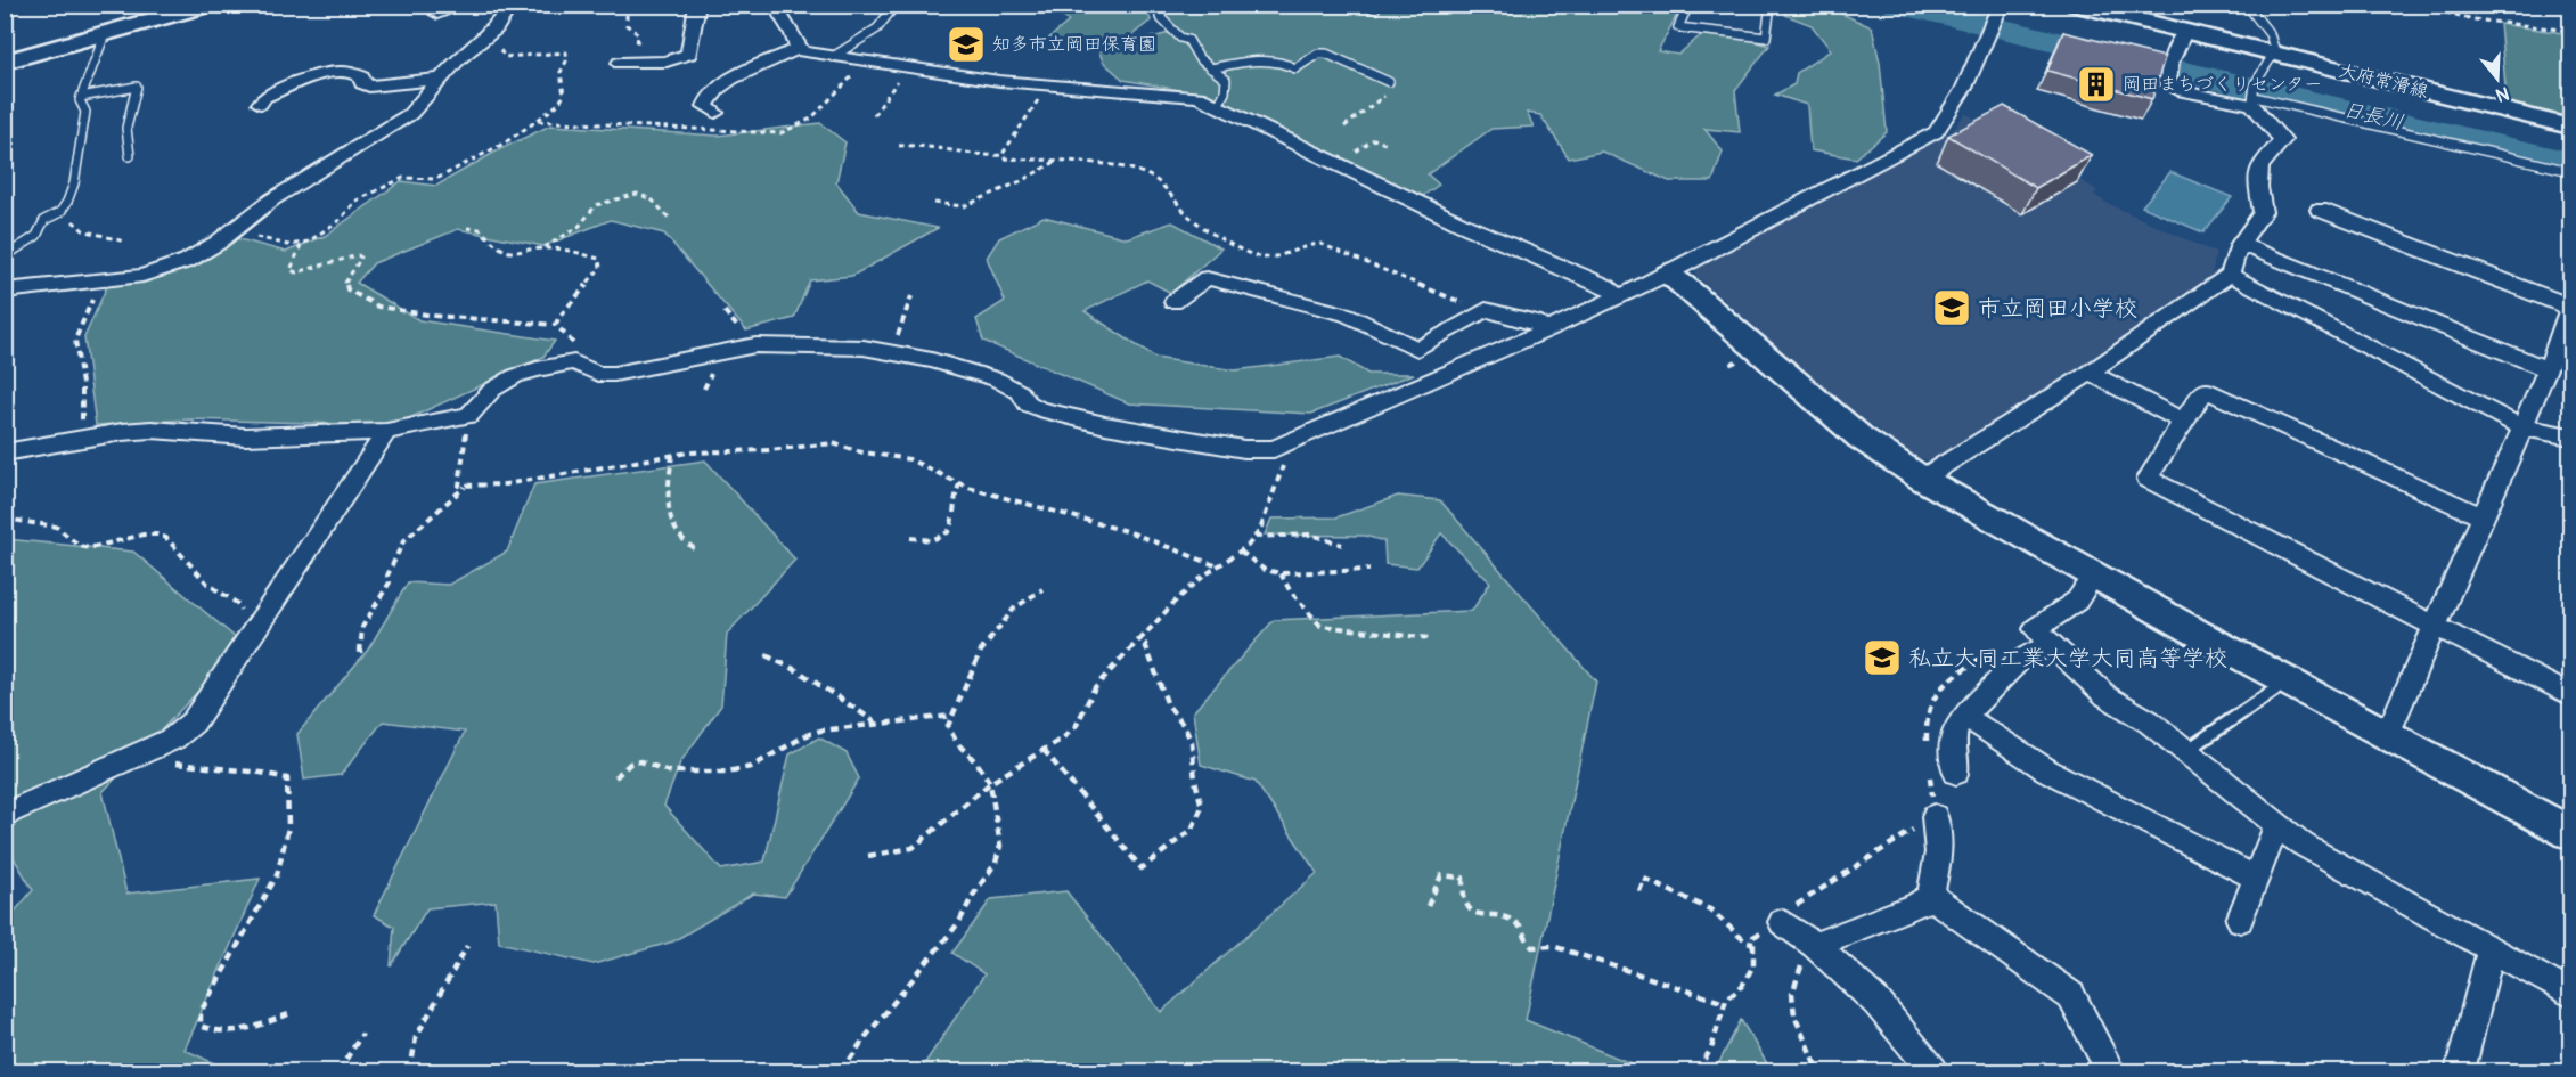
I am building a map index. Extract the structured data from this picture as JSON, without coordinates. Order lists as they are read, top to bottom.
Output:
{
  "streets": {
    "street": ["大府常滑線"]
  },
  "water": ["日長川"],
  "places": {
    "school or university": ["知多市立岡田保育園", "市立岡田小学校", "私立大同工業大学大同高等学校"],
    "building": ["岡田まちづくりセンター"]
  },
  "north": "bottom"
}
